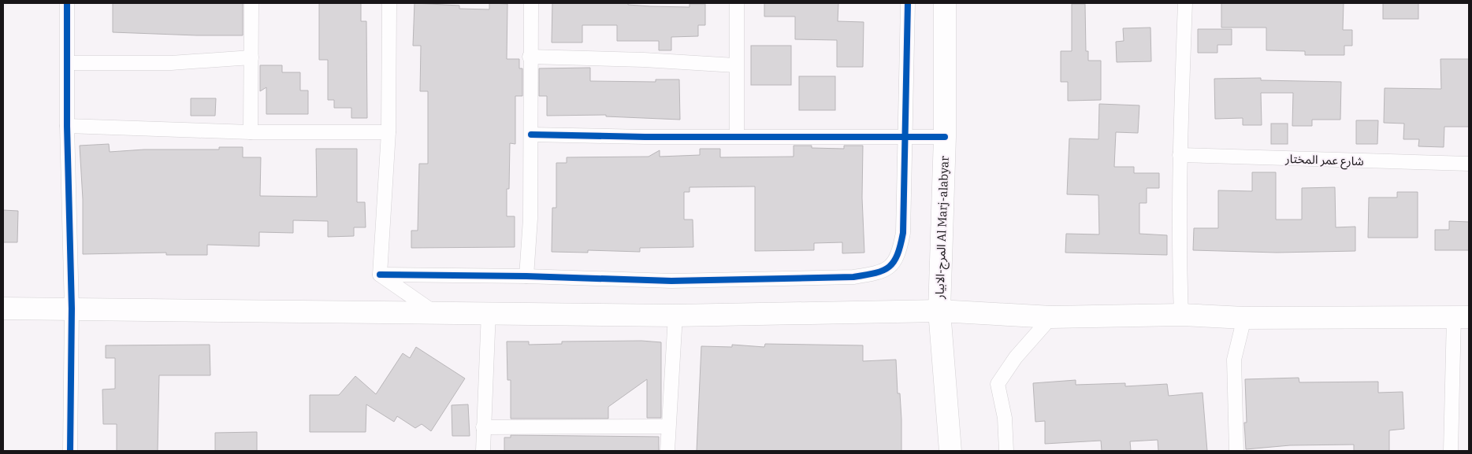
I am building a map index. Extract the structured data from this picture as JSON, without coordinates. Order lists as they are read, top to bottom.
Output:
{
  "streets": {
    "main road": ["المرج-الابيار Al Marj-alabyar"],
    "street": ["شارع عمر المختار"]
  }
}
